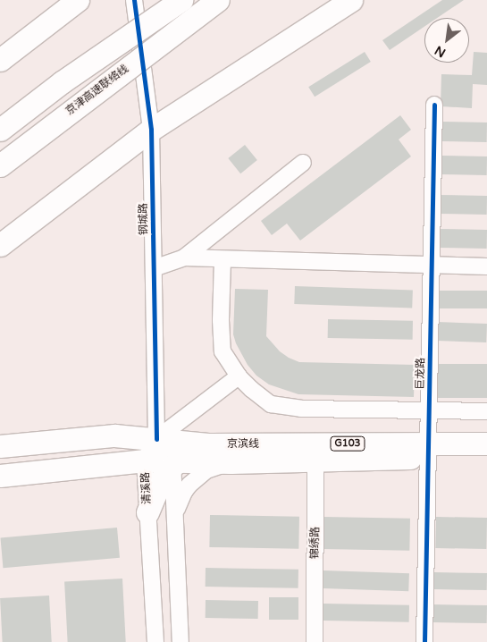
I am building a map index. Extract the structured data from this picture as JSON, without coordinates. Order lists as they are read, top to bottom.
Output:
{
  "streets": {
    "highway": ["京津高速联络线", "G103", "京滨线"],
    "street": [
      "钢城路",
      "巨龙路",
      "清溪路",
      "锦绣路"
    ]
  },
  "crossings": [
    ["钢城路", "京滨线"],
    ["钢城路", "清溪路"],
    ["巨龙路", "京滨线"],
    ["京滨线", "清溪路"],
    ["京滨线", "锦绣路"]
  ],
  "north": "bottom left"
}
